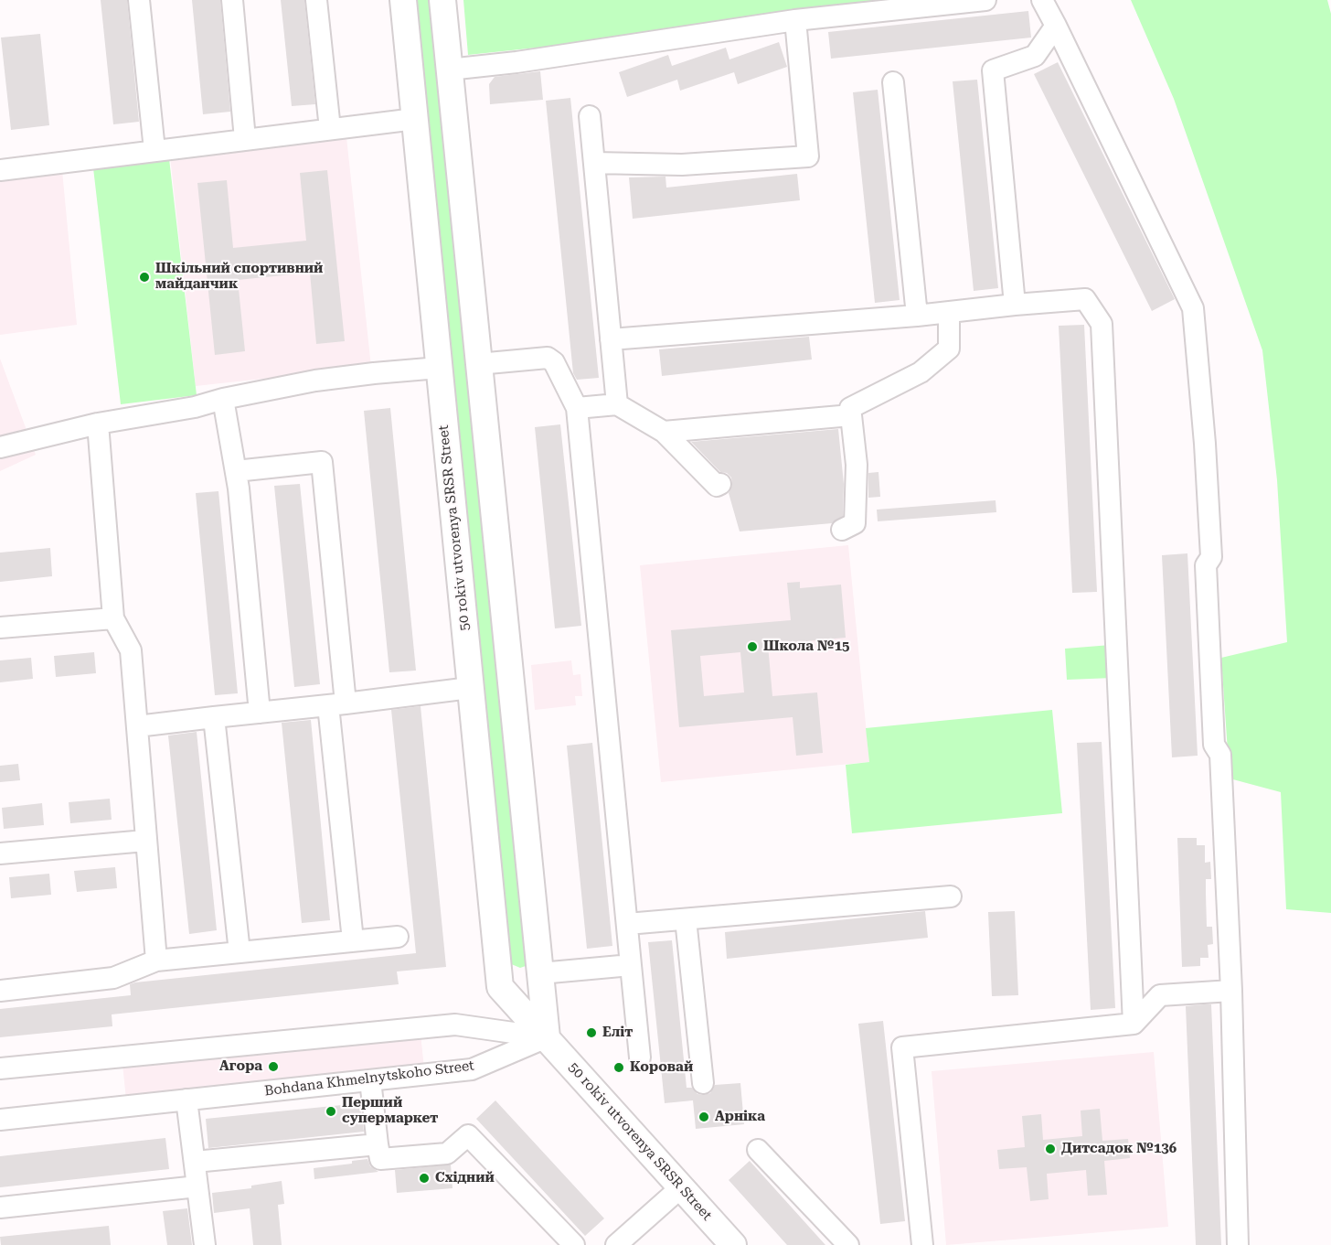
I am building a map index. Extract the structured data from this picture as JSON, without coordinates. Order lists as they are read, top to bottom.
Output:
{
  "streets": {
    "main road": ["50 rokiv utvorenya SRSR Street"],
    "street": ["Bohdana Khmelnytskoho Street"]
  },
  "crossings": [
    ["50 rokiv utvorenya SRSR Street", "Bohdana Khmelnytskoho Street"]
  ],
  "places": [
    "Шкільний спортивний майданчик",
    "Школа №15",
    "Еліт",
    "Агора",
    "Коровай",
    "Перший супермаркет",
    "Арніка",
    "Дитсадок №136",
    "Східний"
  ]
}
